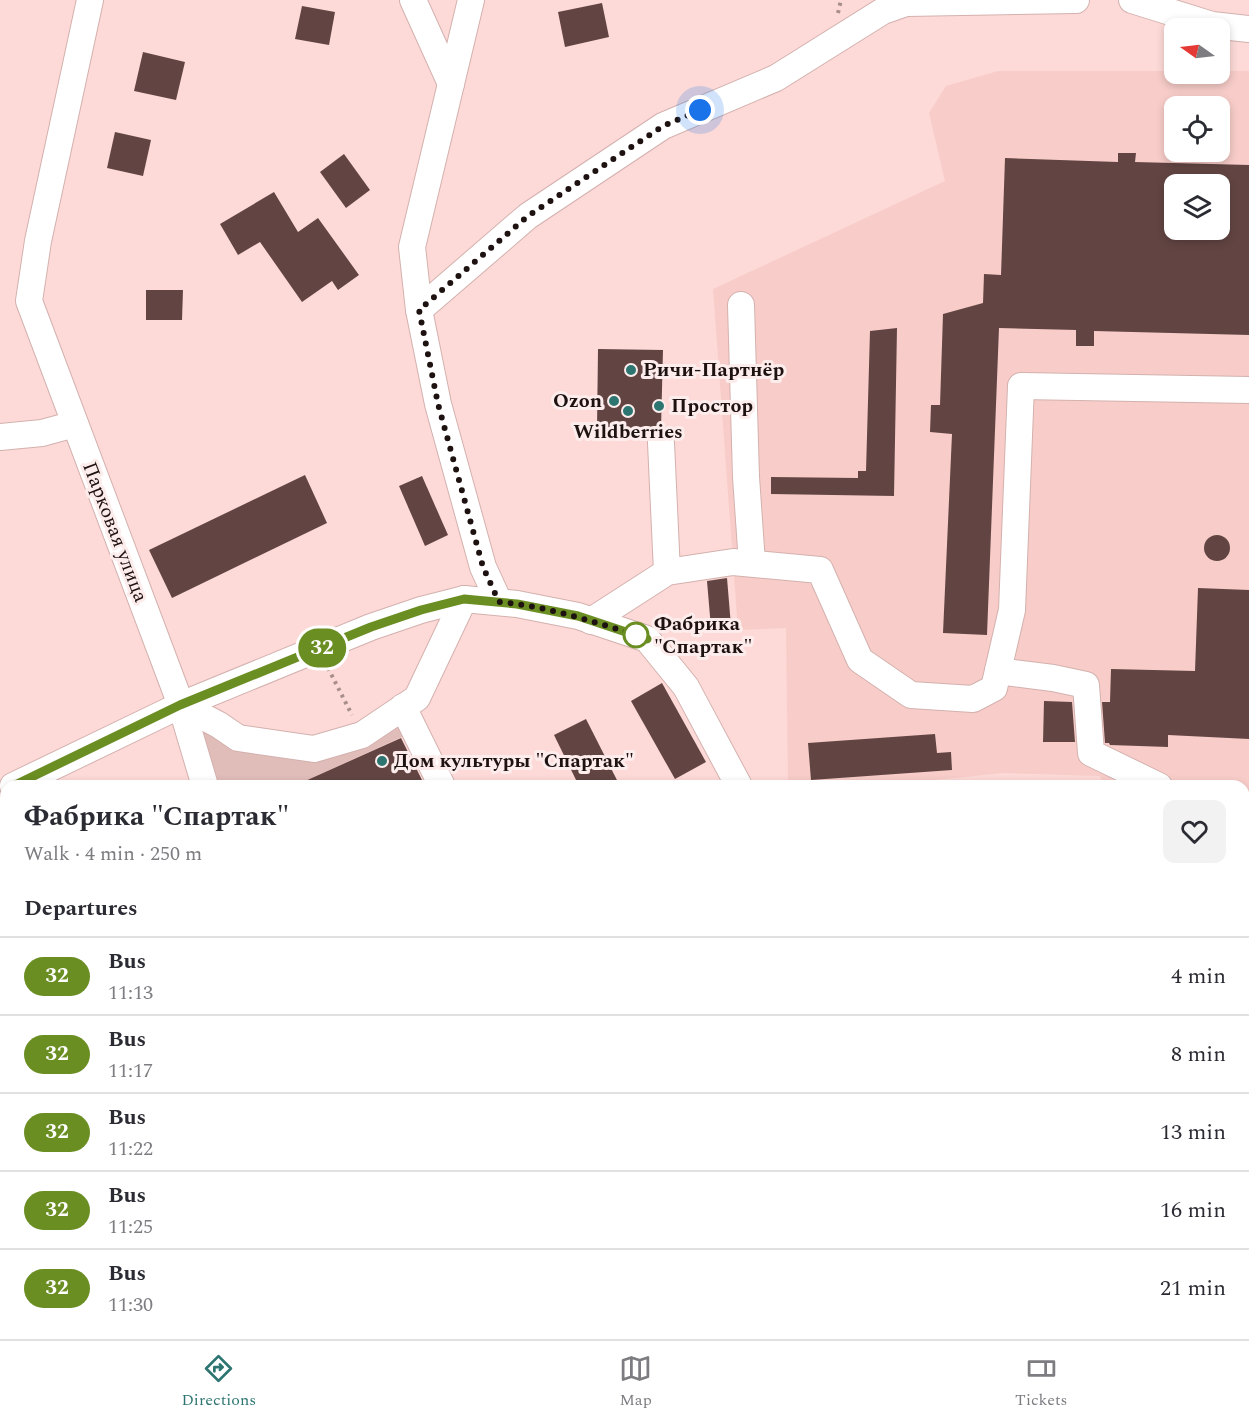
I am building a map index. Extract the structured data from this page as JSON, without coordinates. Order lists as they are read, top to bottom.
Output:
{
  "streets": {
    "street": ["Парковая улица"]
  },
  "places": [
    "Ричи-Партнёр",
    "Ozon",
    "Простор",
    "Wildberries",
    "Фабрика \"Спартак\"",
    "Дом культуры \"Спартак\""
  ],
  "lines": ["bus line 32"],
  "north": "left",
  "page": {
    "on_map": "32",
    "heading": [
      ["Фабрика \"Спартак\"", "Walk · 4 min · 250 m"],
      "Departures"
    ],
    "list": [
      {
        "mark": "32",
        "name": "Bus",
        "note": "11:13",
        "value": "4 min"
      },
      {
        "mark": "32",
        "name": "Bus",
        "note": "11:17",
        "value": "8 min"
      },
      {
        "mark": "32",
        "name": "Bus",
        "note": "11:22",
        "value": "13 min"
      },
      {
        "mark": "32",
        "name": "Bus",
        "note": "11:25",
        "value": "16 min"
      },
      {
        "mark": "32",
        "name": "Bus",
        "note": "11:30",
        "value": "21 min"
      }
    ],
    "tabs": ["Directions", "Map", "Tickets"]
  }
}
